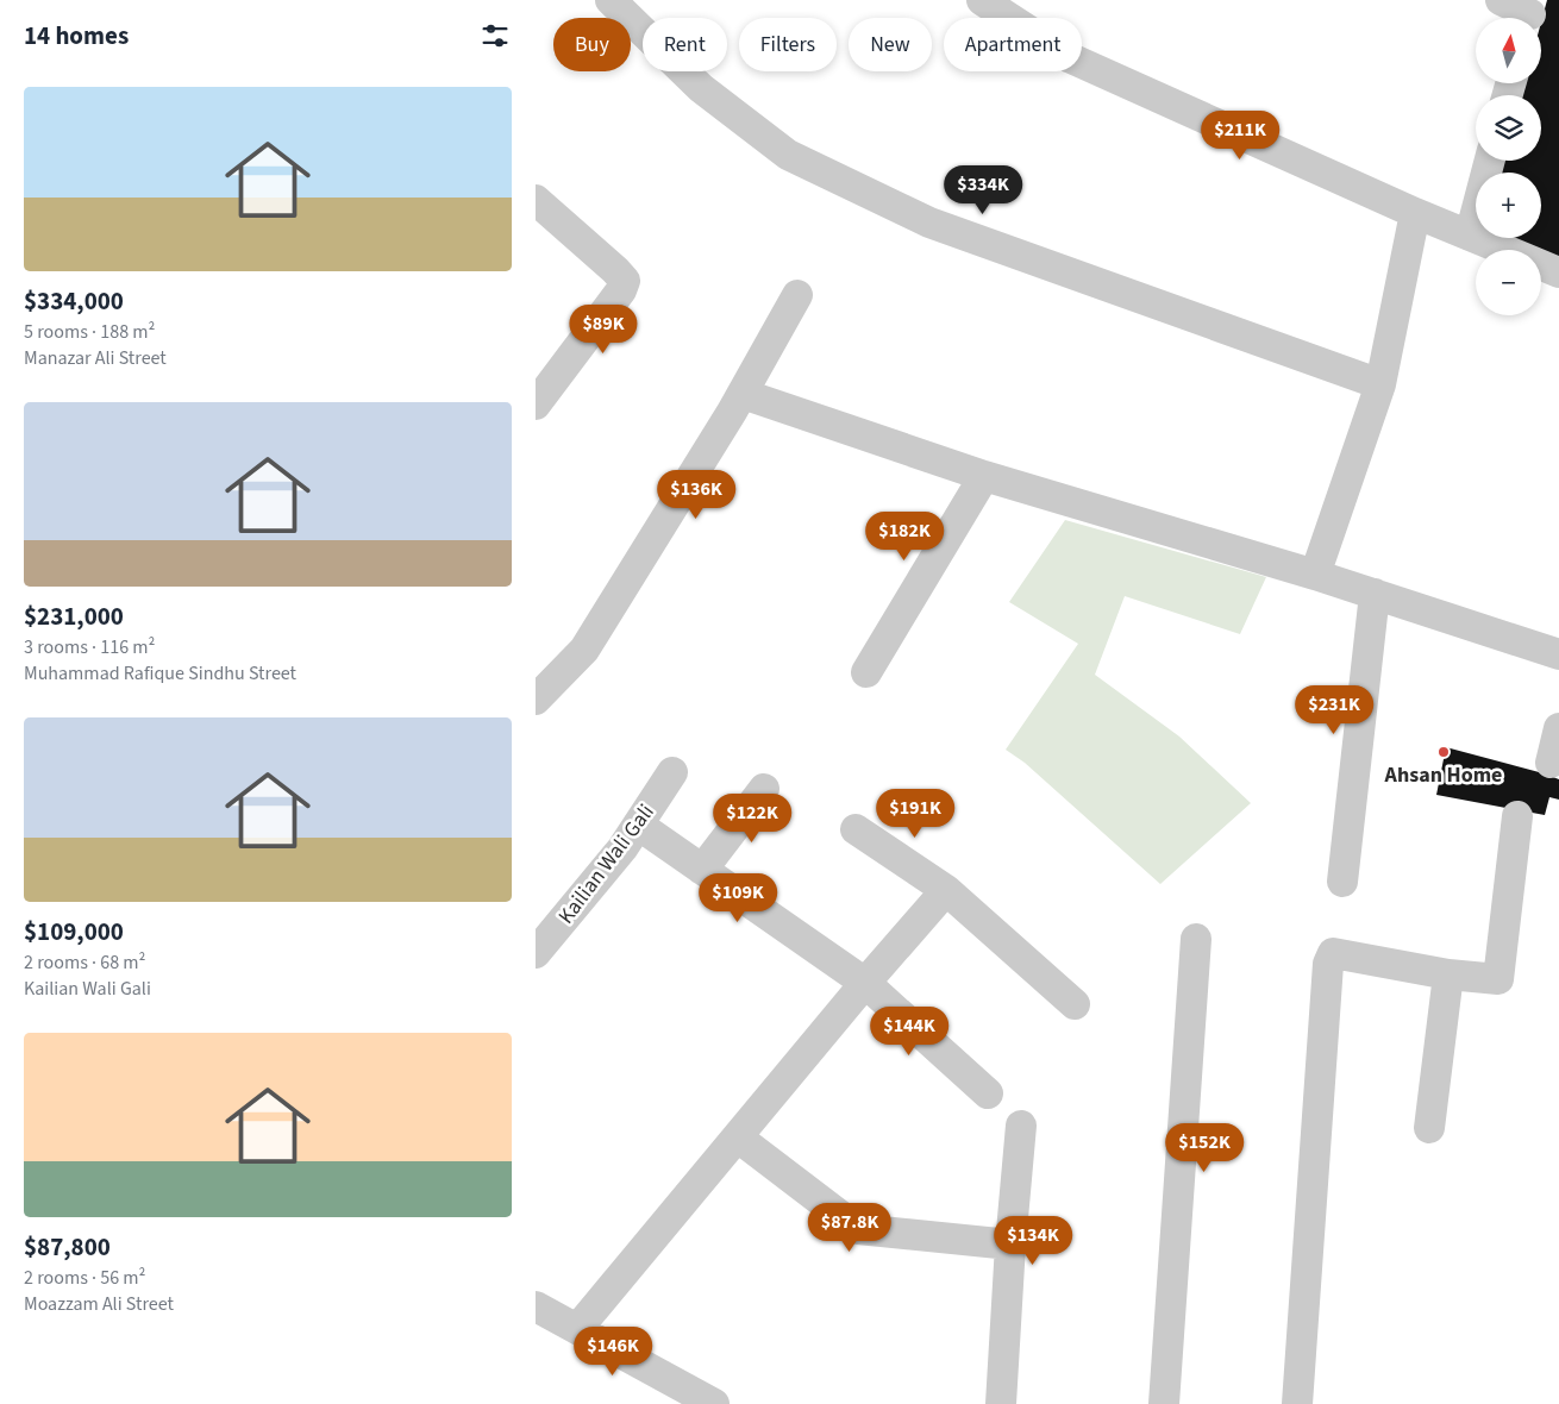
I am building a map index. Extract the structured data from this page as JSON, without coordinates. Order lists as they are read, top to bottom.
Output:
{
  "streets": {
    "street": ["Kailian Wali Gali"]
  },
  "places": ["Ahsan Home"],
  "north": "top",
  "page": {
    "heading": "14 homes",
    "map_buttons": ["+", "−"],
    "chip": [
      "Buy",
      "Rent",
      "Filters",
      "New",
      "Apartment"
    ],
    "list": [
      {
        "name": "$334,000",
        "note": "5 rooms · 188 m² · Manazar Ali Street"
      },
      {
        "name": "$231,000",
        "note": "3 rooms · 116 m² · Muhammad Rafique Sindhu Street"
      },
      {
        "name": "$109,000",
        "note": "2 rooms · 68 m² · Kailian Wali Gali"
      },
      {
        "name": "$87,800",
        "note": "2 rooms · 56 m² · Moazzam Ali Street"
      }
    ],
    "price": [
      "$211K",
      "$334K",
      "$89K",
      "$136K",
      "$182K",
      "$231K",
      "$191K",
      "$122K",
      "$109K",
      "$144K",
      "$152K",
      "$87.8K",
      "$134K",
      "$146K"
    ]
  }
}
